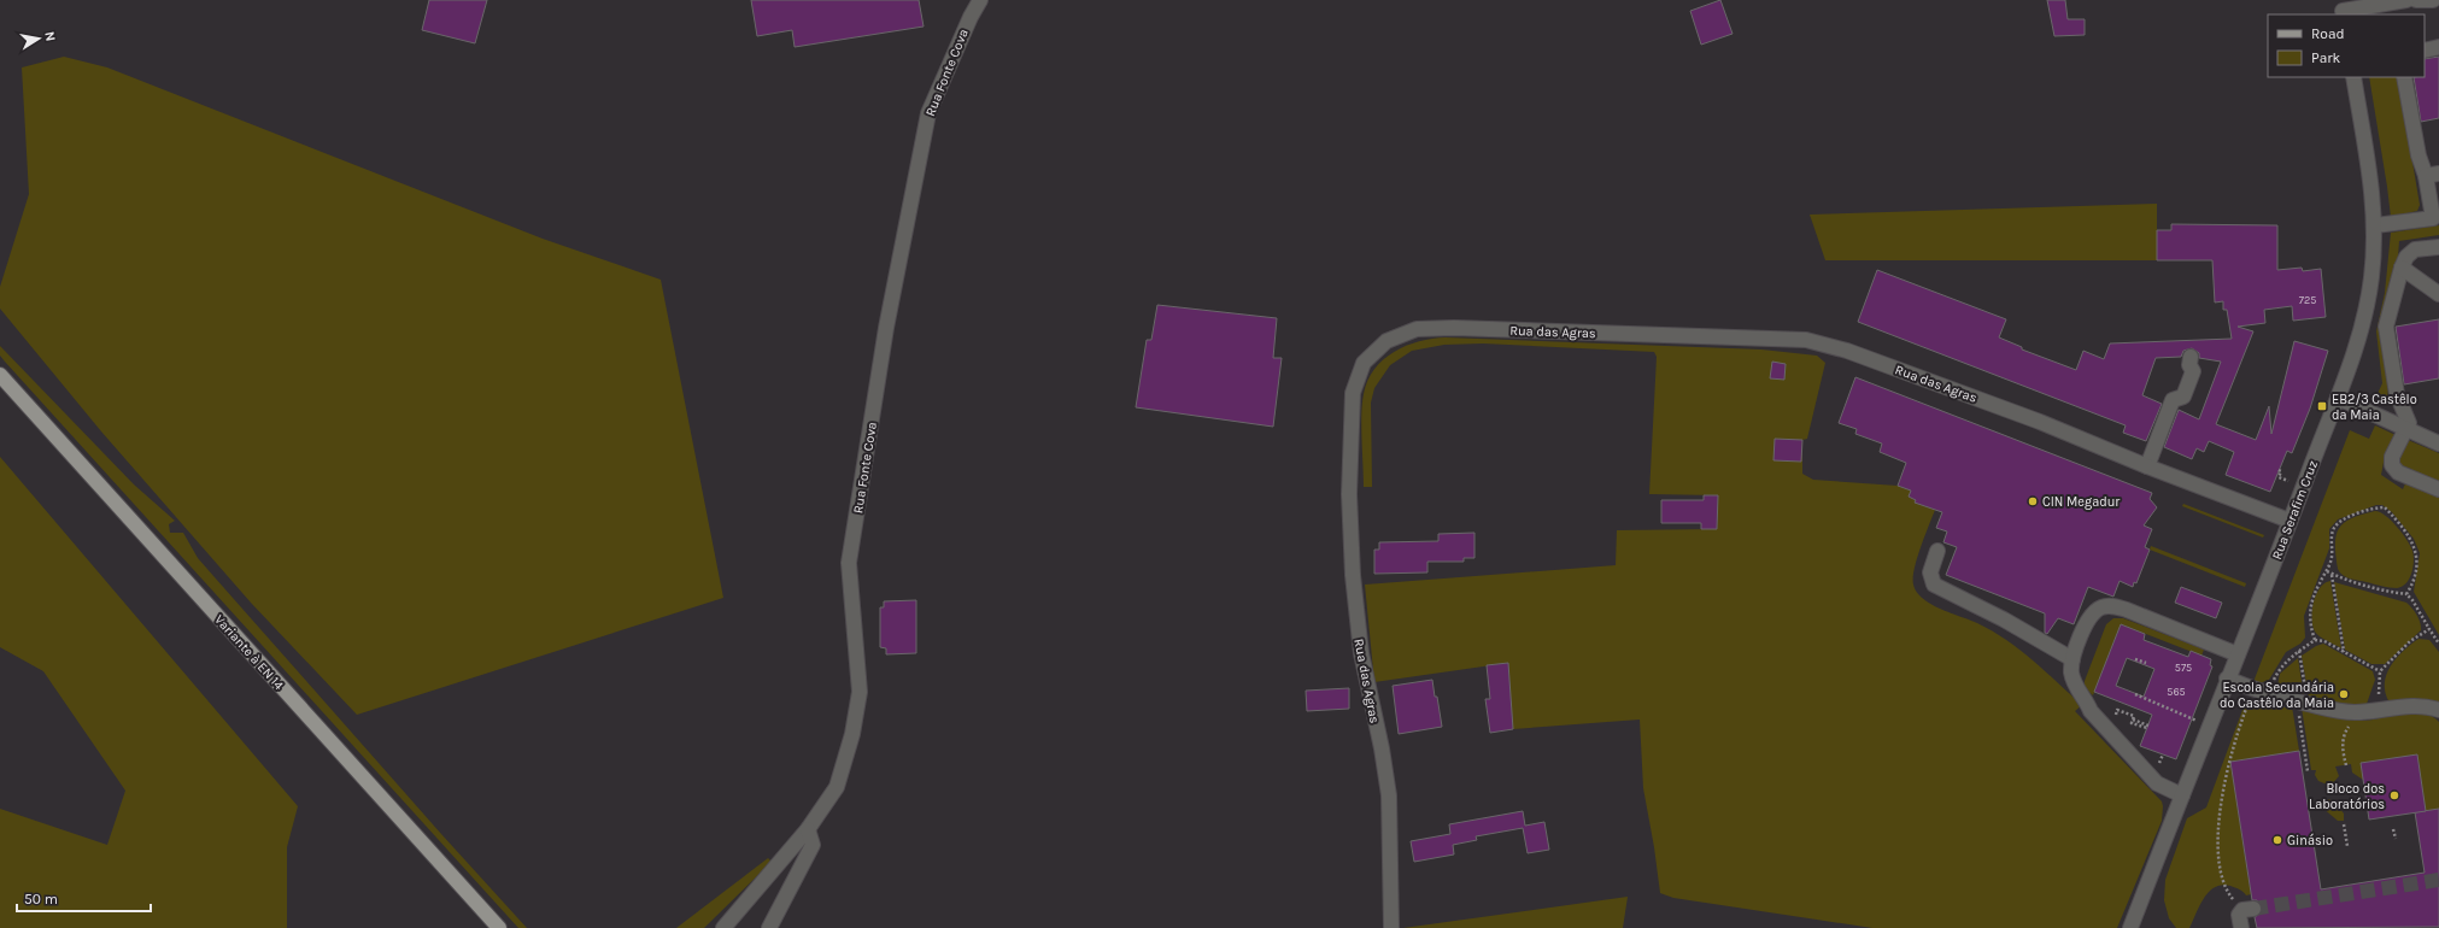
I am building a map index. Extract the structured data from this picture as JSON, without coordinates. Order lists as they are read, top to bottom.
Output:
{
  "streets": {
    "main road": ["Variante à EN 14"],
    "street": ["Rua Fonte Cova", "Rua das Agras", "Rua Serafim Cruz"]
  },
  "crossings": [
    ["Rua das Agras", "Rua Serafim Cruz"]
  ],
  "places": {
    "transit": ["EB2/3 Castêlo da Maia"],
    "other": [
      "CIN Megadur",
      "Escola Secundária do Castêlo da Maia",
      "Bloco dos Laboratórios",
      "Ginásio"
    ]
  },
  "house_numbers": ["725", "575", "565"],
  "legend": ["Road", "Park"],
  "scale_bar": "50 m",
  "north": "right"
}
